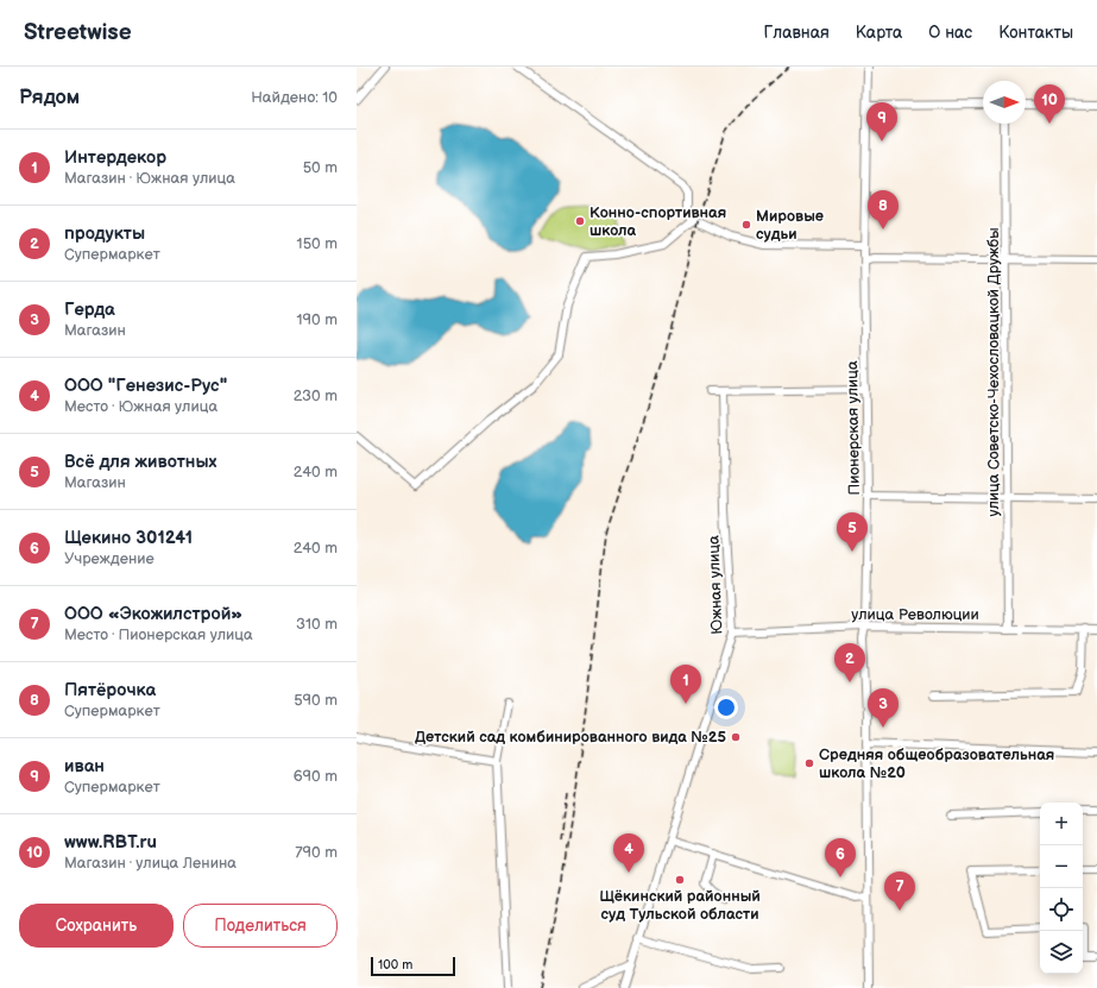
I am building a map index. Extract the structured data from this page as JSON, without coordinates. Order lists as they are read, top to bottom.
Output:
{
  "streets": {
    "street": [
      "улица Советско-Чехословацкой Дружбы",
      "Пионерская улица",
      "Южная улица",
      "улица Революции"
    ]
  },
  "crossings": [
    ["улица Советско-Чехословацкой Дружбы", "улица Революции"],
    ["Пионерская улица", "улица Революции"],
    ["Южная улица", "улица Революции"]
  ],
  "places": [
    "Конно-спортивная школа",
    "Мировые судьи",
    "Детский сад комбинированного вида №25",
    "Средняя общеобразовательная школа №20",
    "Щёкинский районный суд Тульской области"
  ],
  "scale_bar": "100 m",
  "north": "right",
  "page": {
    "header": "Streetwise",
    "nav": [
      "Главная",
      "Карта",
      "О нас",
      "Контакты"
    ],
    "heading": ["Рядом", "Найдено: 10"],
    "pins": [
      "10",
      "9",
      "8",
      "5",
      "2",
      "1",
      "3",
      "4",
      "6",
      "7"
    ],
    "list": [
      {
        "mark": "1",
        "name": "Интердекор",
        "note": "Магазин · Южная улица",
        "value": "50 m"
      },
      {
        "mark": "2",
        "name": "продукты",
        "note": "Супермаркет",
        "value": "150 m"
      },
      {
        "mark": "3",
        "name": "Герда",
        "note": "Магазин",
        "value": "190 m"
      },
      {
        "mark": "4",
        "name": "ООО \"Генезис-Рус\"",
        "note": "Место · Южная улица",
        "value": "230 m"
      },
      {
        "mark": "5",
        "name": "Всё для животных",
        "note": "Магазин",
        "value": "240 m"
      },
      {
        "mark": "6",
        "name": "Щекино 301241",
        "note": "Учреждение",
        "value": "240 m"
      },
      {
        "mark": "7",
        "name": "ООО «Экожилстрой»",
        "note": "Место · Пионерская улица",
        "value": "310 m"
      },
      {
        "mark": "8",
        "name": "Пятёрочка",
        "note": "Супермаркет",
        "value": "590 m"
      },
      {
        "mark": "9",
        "name": "иван",
        "note": "Супермаркет",
        "value": "690 m"
      },
      {
        "mark": "10",
        "name": "www.RBT.ru",
        "note": "Магазин · улица Ленина",
        "value": "790 m"
      }
    ],
    "map_buttons": ["+", "−"],
    "buttons": ["Сохранить", "Поделиться"],
    "scale": "100 m"
  }
}
